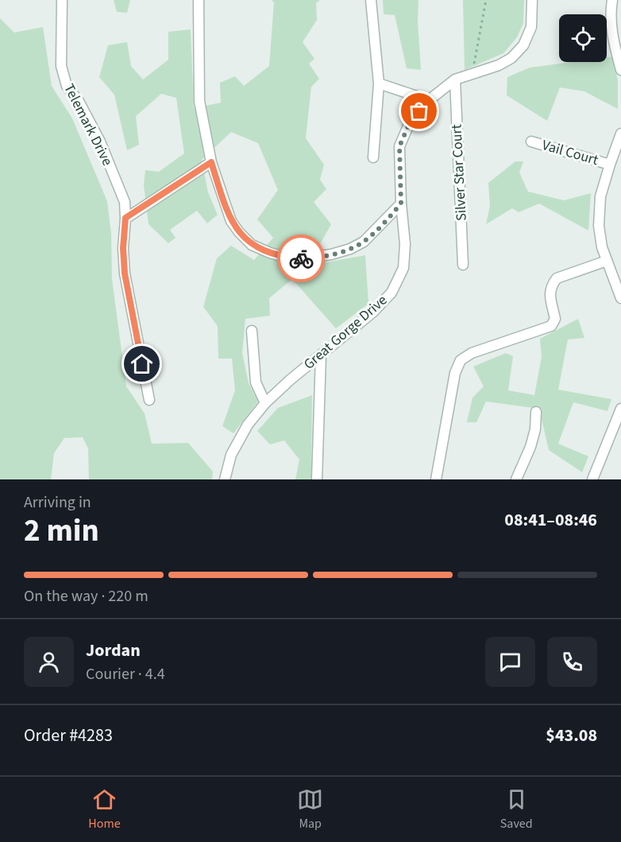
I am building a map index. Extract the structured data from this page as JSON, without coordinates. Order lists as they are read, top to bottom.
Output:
{
  "streets": {
    "street": [
      "Telemark Drive",
      "Vail Court",
      "Silver Star Court",
      "Great Gorge Drive"
    ]
  },
  "crossings": [
    ["Silver Star Court", "Great Gorge Drive"]
  ],
  "page": {
    "heading": ["2 min", "Arriving in", "08:41–08:46"],
    "panel": [
      "Jordan",
      "Courier · 4.4",
      "Order #4283",
      "$43.08"
    ],
    "bar": "On the way · 220 m",
    "tabs": ["Home", "Map", "Saved"]
  }
}
